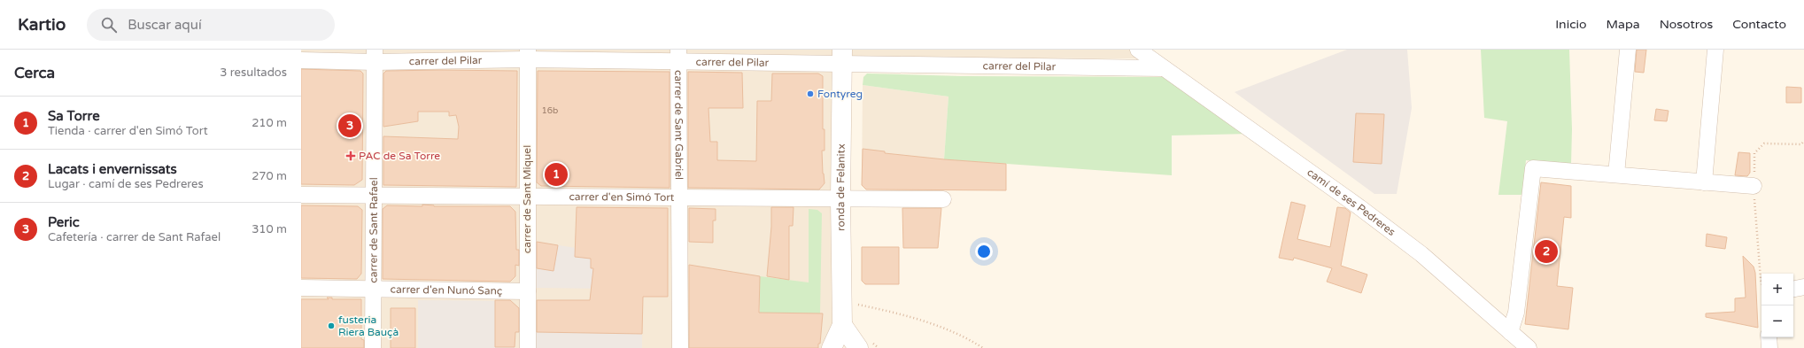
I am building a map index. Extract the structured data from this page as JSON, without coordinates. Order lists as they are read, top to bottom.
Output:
{
  "streets": {
    "main road": ["ronda de Felanitx"],
    "street": [
      "carrer del Pilar",
      "carrer de Sant Gabriel",
      "carrer d'en Simó Tort",
      "carrer de Sant Miquel",
      "camí de ses Pedreres",
      "carrer de Sant Rafael",
      "carrer d'en Nunó Sanç"
    ]
  },
  "crossings": [
    ["carrer del Pilar", "carrer de Sant Gabriel"],
    ["carrer del Pilar", "ronda de Felanitx"],
    ["carrer del Pilar", "carrer de Sant Miquel"],
    ["carrer del Pilar", "camí de ses Pedreres"],
    ["carrer del Pilar", "carrer de Sant Rafael"],
    ["carrer de Sant Gabriel", "carrer d'en Simó Tort"],
    ["ronda de Felanitx", "carrer d'en Simó Tort"],
    ["carrer d'en Simó Tort", "carrer de Sant Miquel"],
    ["carrer d'en Simó Tort", "carrer de Sant Rafael"],
    ["carrer de Sant Miquel", "carrer d'en Nunó Sanç"],
    ["carrer de Sant Rafael", "carrer d'en Nunó Sanç"]
  ],
  "places": {
    "other": ["Fontyreg", "fusteria Riera Bauçà"],
    "health": ["PAC de Sa Torre"]
  },
  "house_numbers": ["16b"],
  "page": {
    "header": "Kartio",
    "search": "Buscar aquí",
    "nav": [
      "Inicio",
      "Mapa",
      "Nosotros",
      "Contacto"
    ],
    "heading": ["Cerca", "3 resultados"],
    "list": [
      {
        "mark": "1",
        "name": "Sa Torre",
        "note": "Tienda · carrer d'en Simó Tort",
        "value": "210 m"
      },
      {
        "mark": "2",
        "name": "Lacats i envernissats",
        "note": "Lugar · camí de ses Pedreres",
        "value": "270 m"
      },
      {
        "mark": "3",
        "name": "Peric",
        "note": "Cafetería · carrer de Sant Rafael",
        "value": "310 m"
      }
    ],
    "pins": ["3", "1", "2"],
    "map_buttons": ["+", "−"]
  }
}
